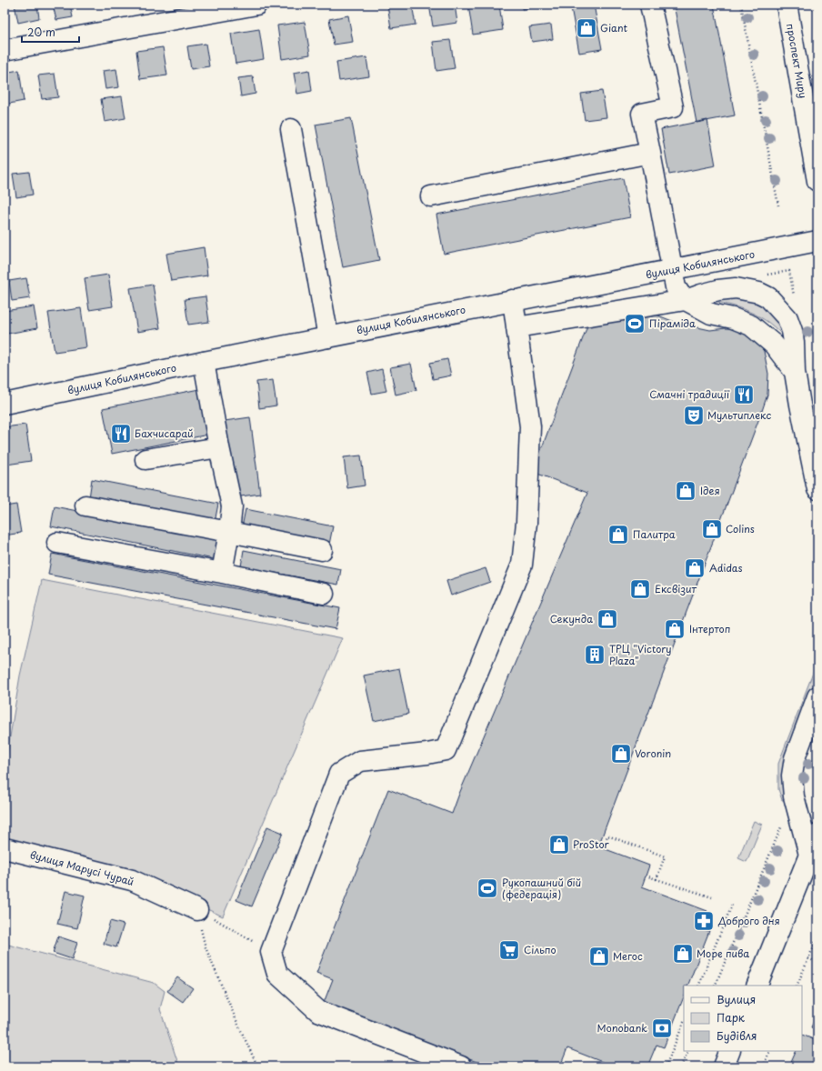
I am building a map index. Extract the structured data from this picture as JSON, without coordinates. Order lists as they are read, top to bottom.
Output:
{
  "streets": {
    "main road": ["проспект Миру", "вулиця Кобилянського", "вулиця Марусі Чурай"]
  },
  "places": {
    "shop": [
      "Giant",
      "Ідея",
      "Colins",
      "Палитра",
      "Adidas",
      "Ексвізит",
      "Секунда",
      "Інтертоп",
      "Voronin",
      "ProStor",
      "Море пива",
      "Мегос"
    ],
    "sports": ["Піраміда", "Рукопашний бій (федерація)"],
    "restaurant": ["Смачні традиції", "Бахчисарай"],
    "theatre": ["Мультиплекс"],
    "building": ["ТРЦ \"Victory Plaza\""],
    "pharmacy": ["Доброго дня"],
    "supermarket": ["Сільпо"],
    "bank": ["Monobank"]
  },
  "legend": ["Вулиця", "Парк", "Будівля"],
  "scale_bar": "20 m"
}
